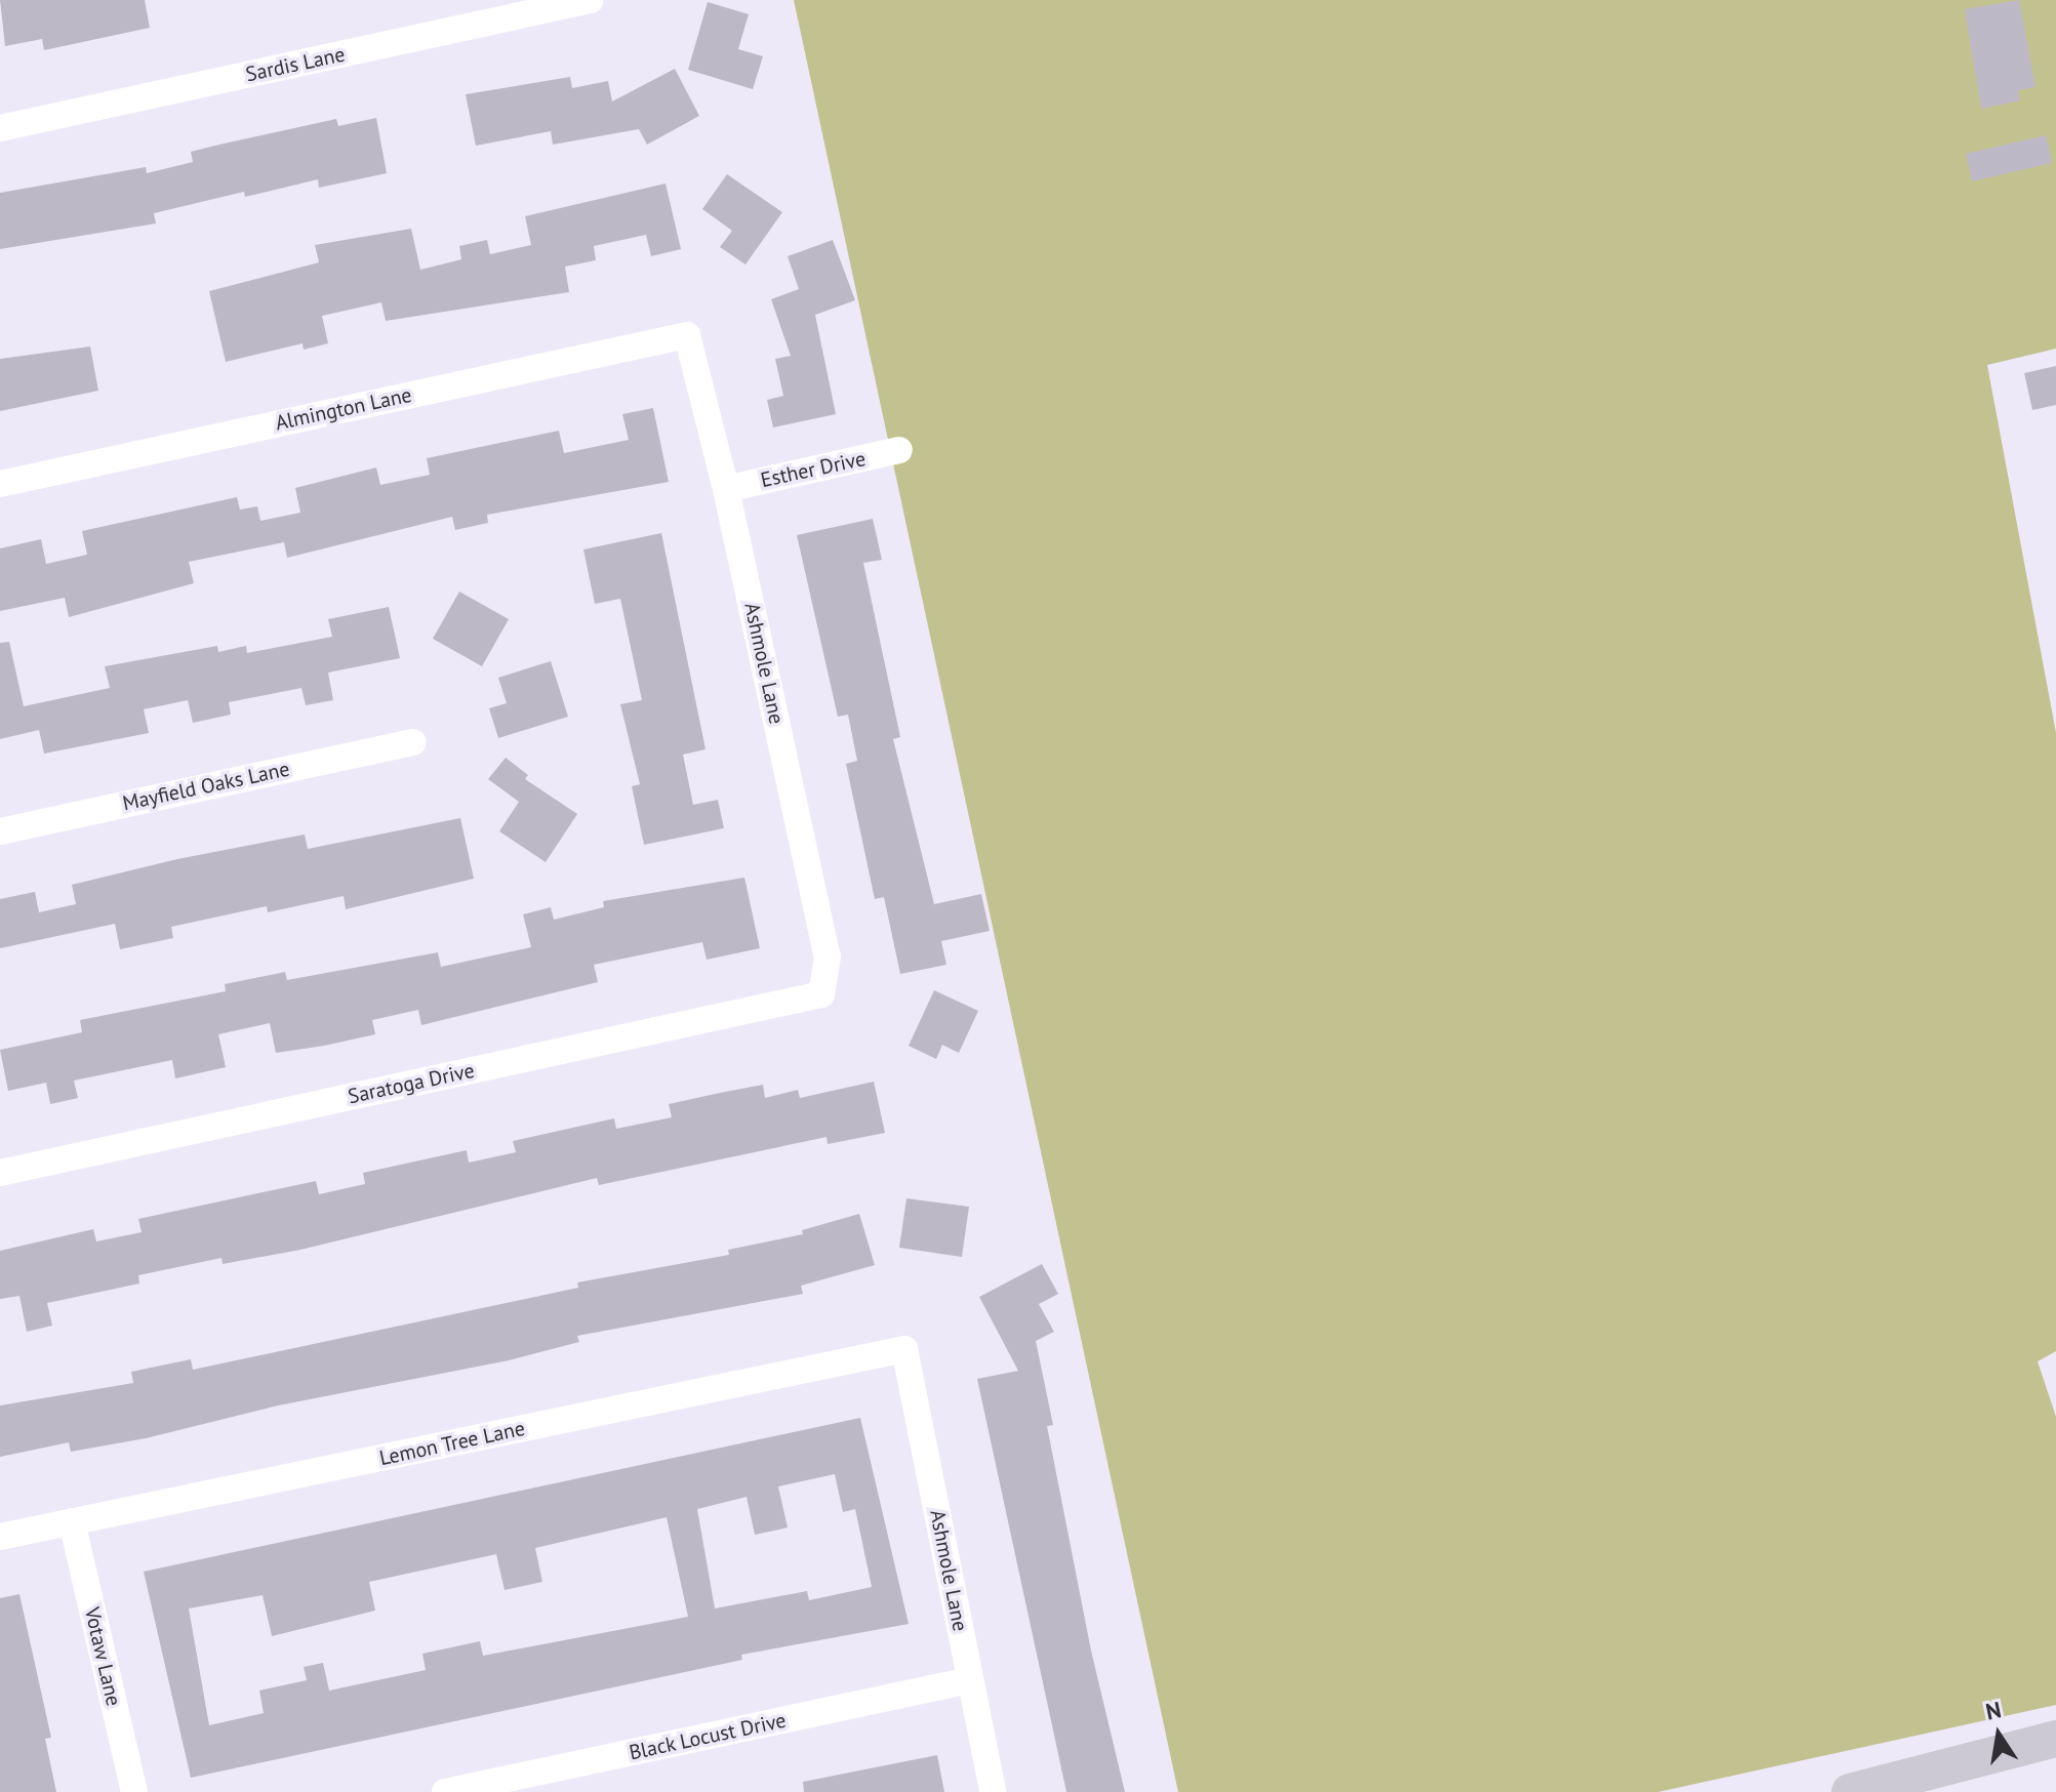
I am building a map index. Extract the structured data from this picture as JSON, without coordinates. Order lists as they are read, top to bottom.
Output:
{
  "streets": {
    "street": [
      "Sardis Lane",
      "Almington Lane",
      "Esther Drive",
      "Ashmole Lane",
      "Mayfield Oaks Lane",
      "Saratoga Drive",
      "Lemon Tree Lane",
      "Votaw Lane",
      "Black Locust Drive"
    ]
  },
  "crossings": [
    ["Almington Lane", "Ashmole Lane"],
    ["Esther Drive", "Ashmole Lane"],
    ["Ashmole Lane", "Saratoga Drive"],
    ["Ashmole Lane", "Lemon Tree Lane"],
    ["Ashmole Lane", "Black Locust Drive"],
    ["Lemon Tree Lane", "Votaw Lane"]
  ],
  "north": "top"
}
